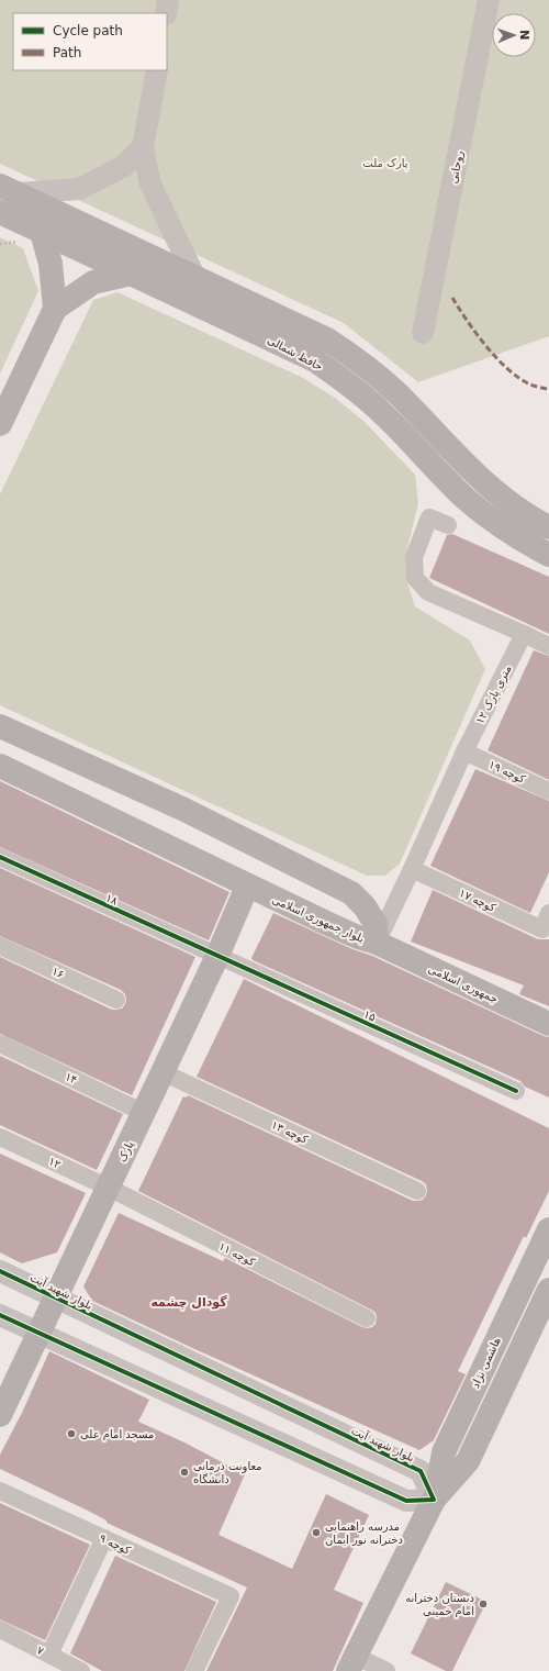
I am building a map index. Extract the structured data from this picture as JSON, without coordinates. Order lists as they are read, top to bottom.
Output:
{
  "streets": {
    "main road": [
      "حافظ شمالی",
      "بلوار جمهوری اسلامی",
      "جمهوری اسلامی",
      "پارک",
      "هاشمی نژاد"
    ],
    "street": [
      "روحانی",
      "۱۲ متری پارک",
      "کوچه ۱۹",
      "۱۸",
      "کوچه ۱۷",
      "۱۶",
      "۱۵",
      "۱۴",
      "کوچه ۱۳",
      "۱۲",
      "کوچه ۱۱",
      "بلوار شهید آیت",
      "کوچه ۹",
      "۷"
    ]
  },
  "crossings": [
    ["۱۲ متری پارک", "کوچه ۱۹"],
    ["۱۲ متری پارک", "کوچه ۱۷"],
    ["۱۲ متری پارک", "بلوار جمهوری اسلامی"],
    ["۱۲ متری پارک", "جمهوری اسلامی"],
    ["۱۸", "۱۵"],
    ["۱۸", "پارک"],
    ["بلوار جمهوری اسلامی", "جمهوری اسلامی"],
    ["بلوار جمهوری اسلامی", "پارک"],
    ["۱۵", "پارک"],
    ["۱۴", "پارک"],
    ["کوچه ۱۳", "پارک"],
    ["پارک", "۱۲"],
    ["پارک", "کوچه ۱۱"],
    ["پارک", "بلوار شهید آیت"],
    ["۱۲", "کوچه ۱۱"],
    ["بلوار شهید آیت", "هاشمی نژاد"]
  ],
  "districts": ["گودال چشمه"],
  "parks": ["پارک ملت"],
  "places": [
    "مسجد امام علی",
    "معاونت درمانی دانشگاه",
    "مدرسه راهنمایی دخترانه نور ایمان",
    "دبستان دخترانه امام خمینی"
  ],
  "legend": ["Cycle path", "Path"],
  "north": "right"
}
